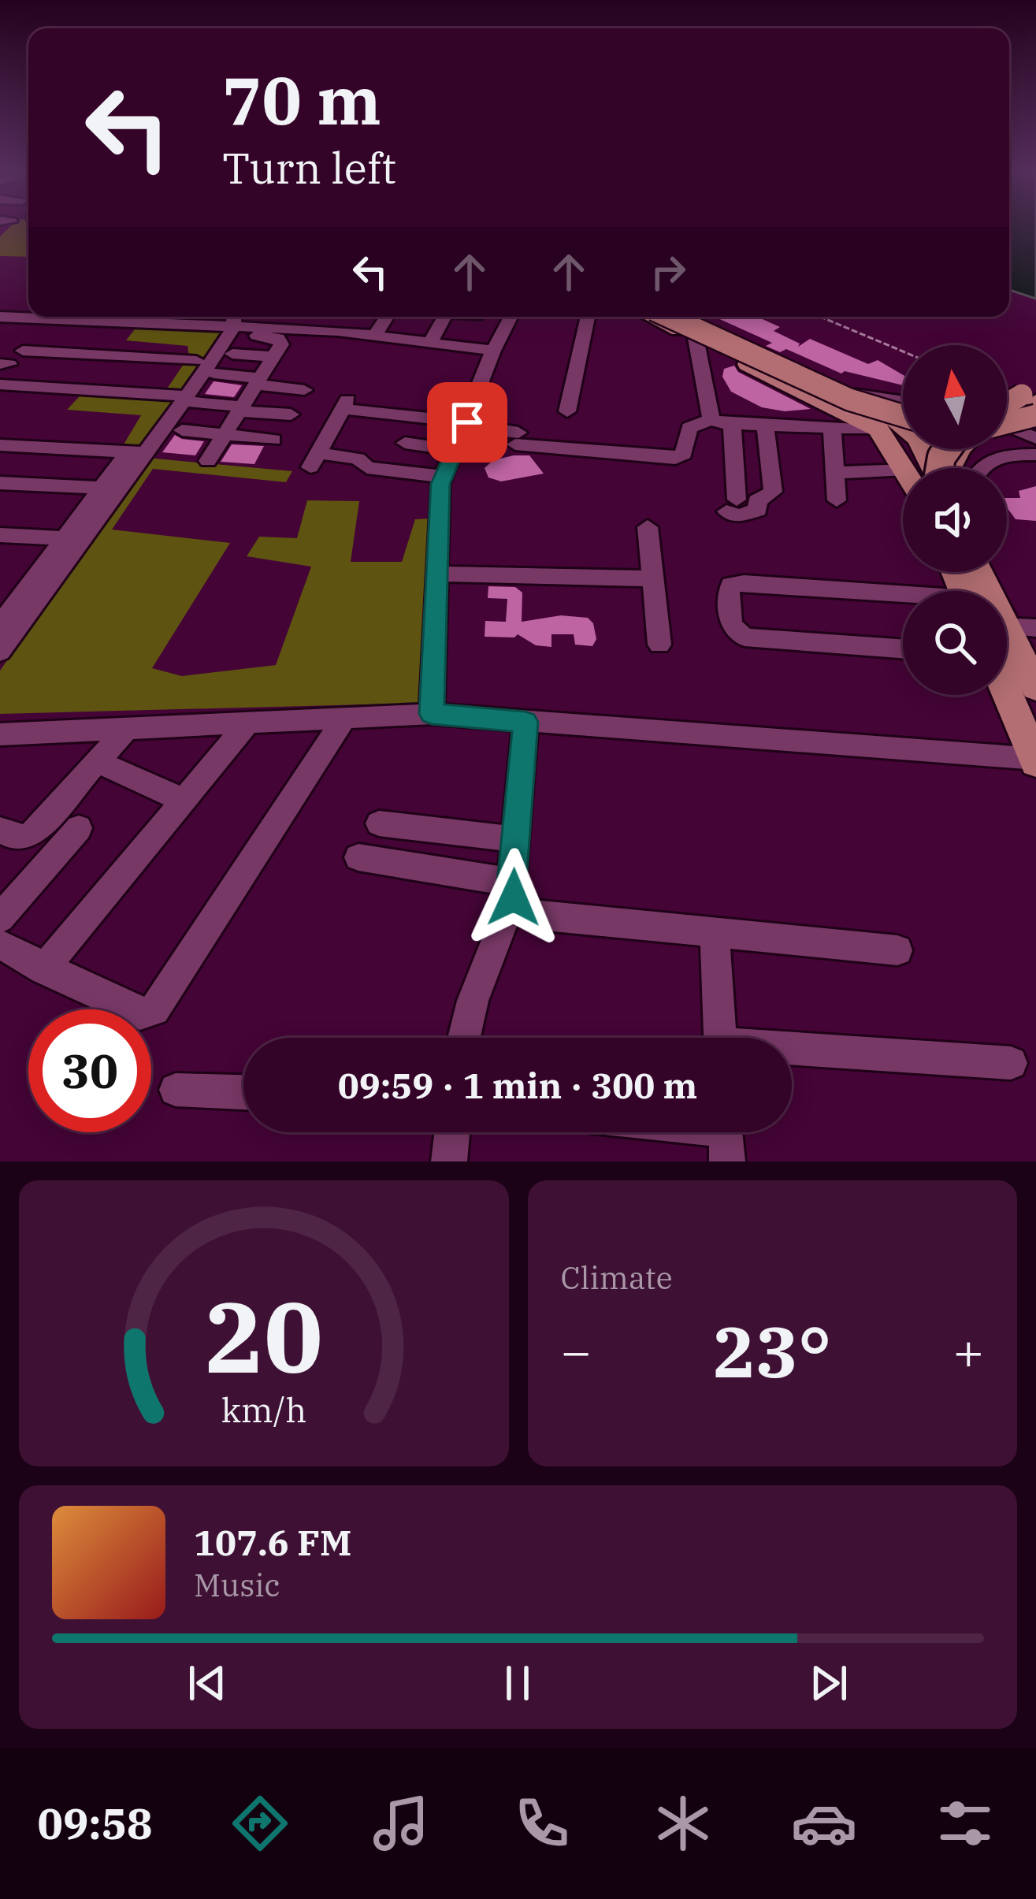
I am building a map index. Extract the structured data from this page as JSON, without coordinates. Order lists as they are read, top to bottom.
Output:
{
  "north": "top",
  "page": {
    "turn": ["70 m", "Turn left"],
    "limit": "30",
    "trip": "09:59 · 1 min · 300 m",
    "tile": "Climate",
    "heat": ["−", "23°", "+"],
    "song": ["107.6 FM", "Music"],
    "tabs": "09:58",
    "gauge": ["20", "km/h"]
  }
}
